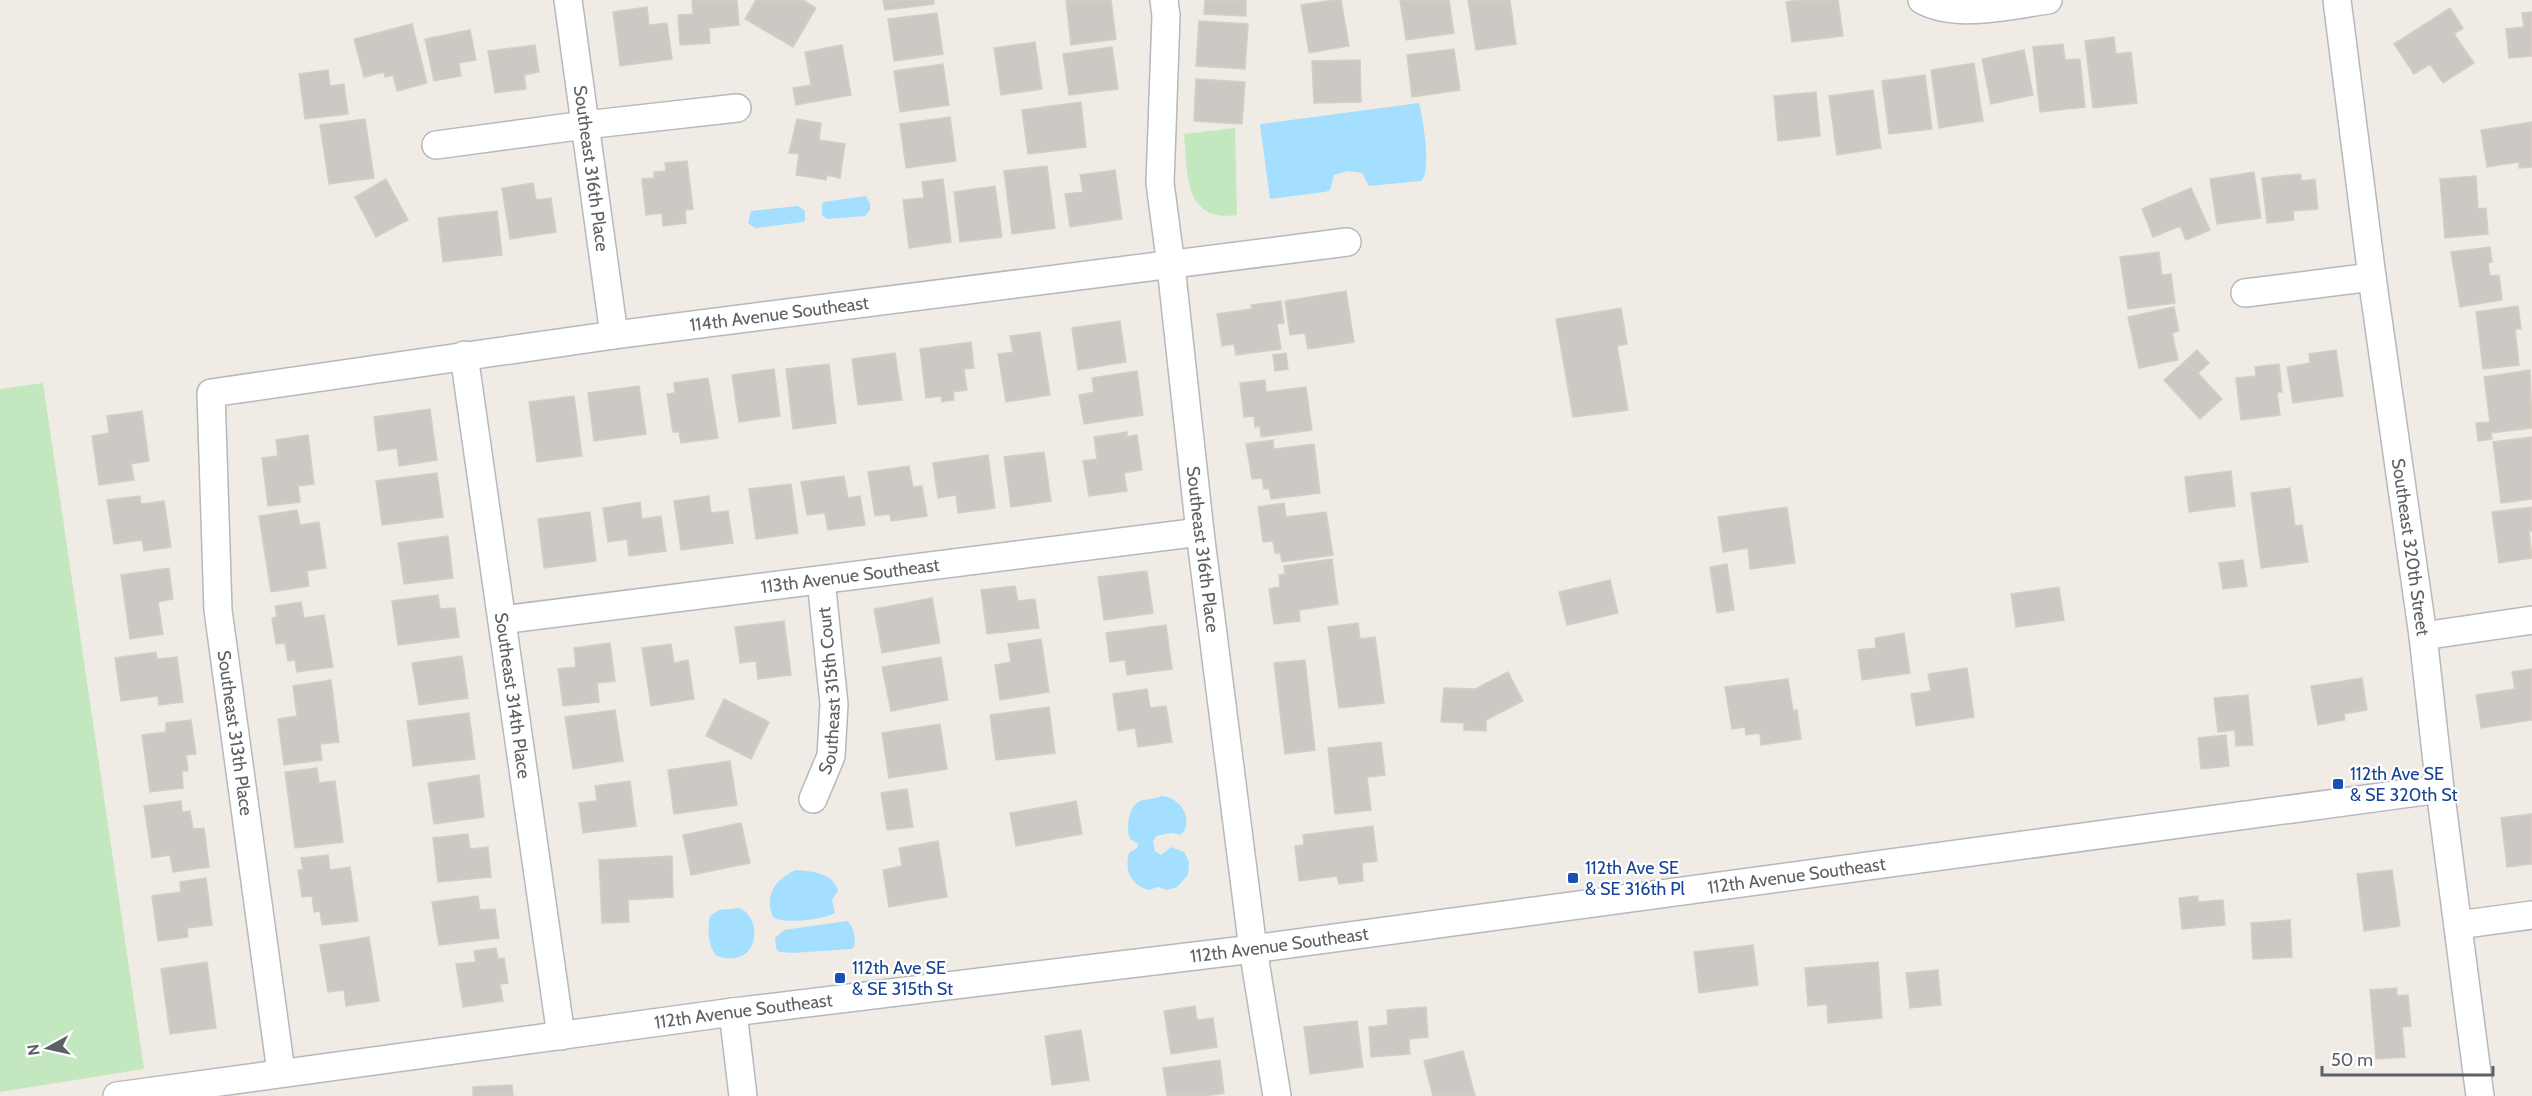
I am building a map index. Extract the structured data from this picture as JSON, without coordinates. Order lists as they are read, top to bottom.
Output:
{
  "streets": {
    "street": [
      "Southeast 316th Place",
      "114th Avenue Southeast",
      "Southeast 320th Street",
      "113th Avenue Southeast",
      "Southeast 315th Court",
      "Southeast 314th Place",
      "Southeast 313th Place",
      "112th Avenue Southeast"
    ]
  },
  "crossings": [
    ["Southeast 316th Place", "114th Avenue Southeast"],
    ["Southeast 316th Place", "113th Avenue Southeast"],
    ["Southeast 316th Place", "112th Avenue Southeast"],
    ["114th Avenue Southeast", "Southeast 314th Place"],
    ["114th Avenue Southeast", "Southeast 313th Place"],
    ["Southeast 320th Street", "112th Avenue Southeast"],
    ["113th Avenue Southeast", "Southeast 315th Court"],
    ["113th Avenue Southeast", "Southeast 314th Place"],
    ["Southeast 314th Place", "112th Avenue Southeast"],
    ["Southeast 313th Place", "112th Avenue Southeast"]
  ],
  "places": {
    "transit": ["112th Ave SE & SE 320th St", "112th Ave SE & SE 316th Pl", "112th Ave SE & SE 315th St"]
  },
  "scale_bar": "50 m",
  "north": "left"
}
